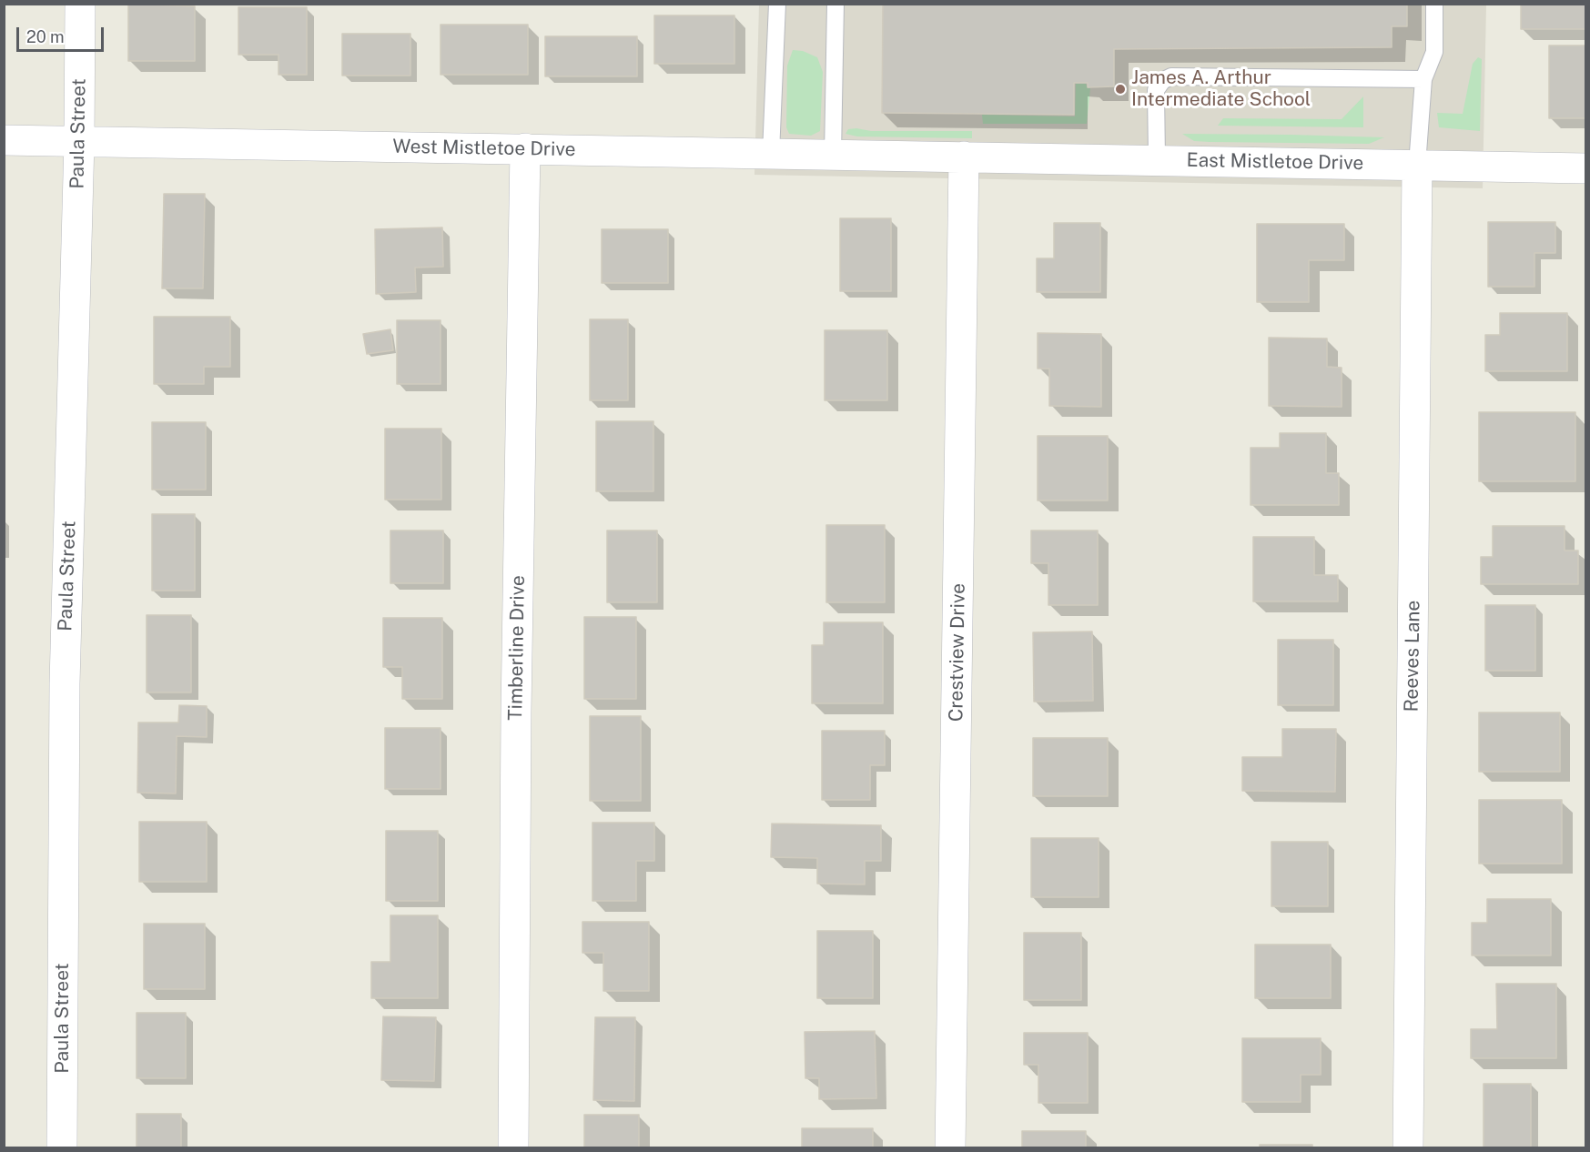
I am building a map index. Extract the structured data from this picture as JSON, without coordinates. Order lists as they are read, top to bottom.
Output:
{
  "streets": {
    "street": [
      "Paula Street",
      "West Mistletoe Drive",
      "East Mistletoe Drive",
      "Timberline Drive",
      "Crestview Drive",
      "Reeves Lane"
    ]
  },
  "crossings": [
    ["Paula Street", "West Mistletoe Drive"],
    ["West Mistletoe Drive", "East Mistletoe Drive"],
    ["West Mistletoe Drive", "Timberline Drive"],
    ["West Mistletoe Drive", "Crestview Drive"],
    ["East Mistletoe Drive", "Crestview Drive"],
    ["East Mistletoe Drive", "Reeves Lane"]
  ],
  "places": ["James A. Arthur Intermediate School"],
  "scale_bar": "20 m"
}
